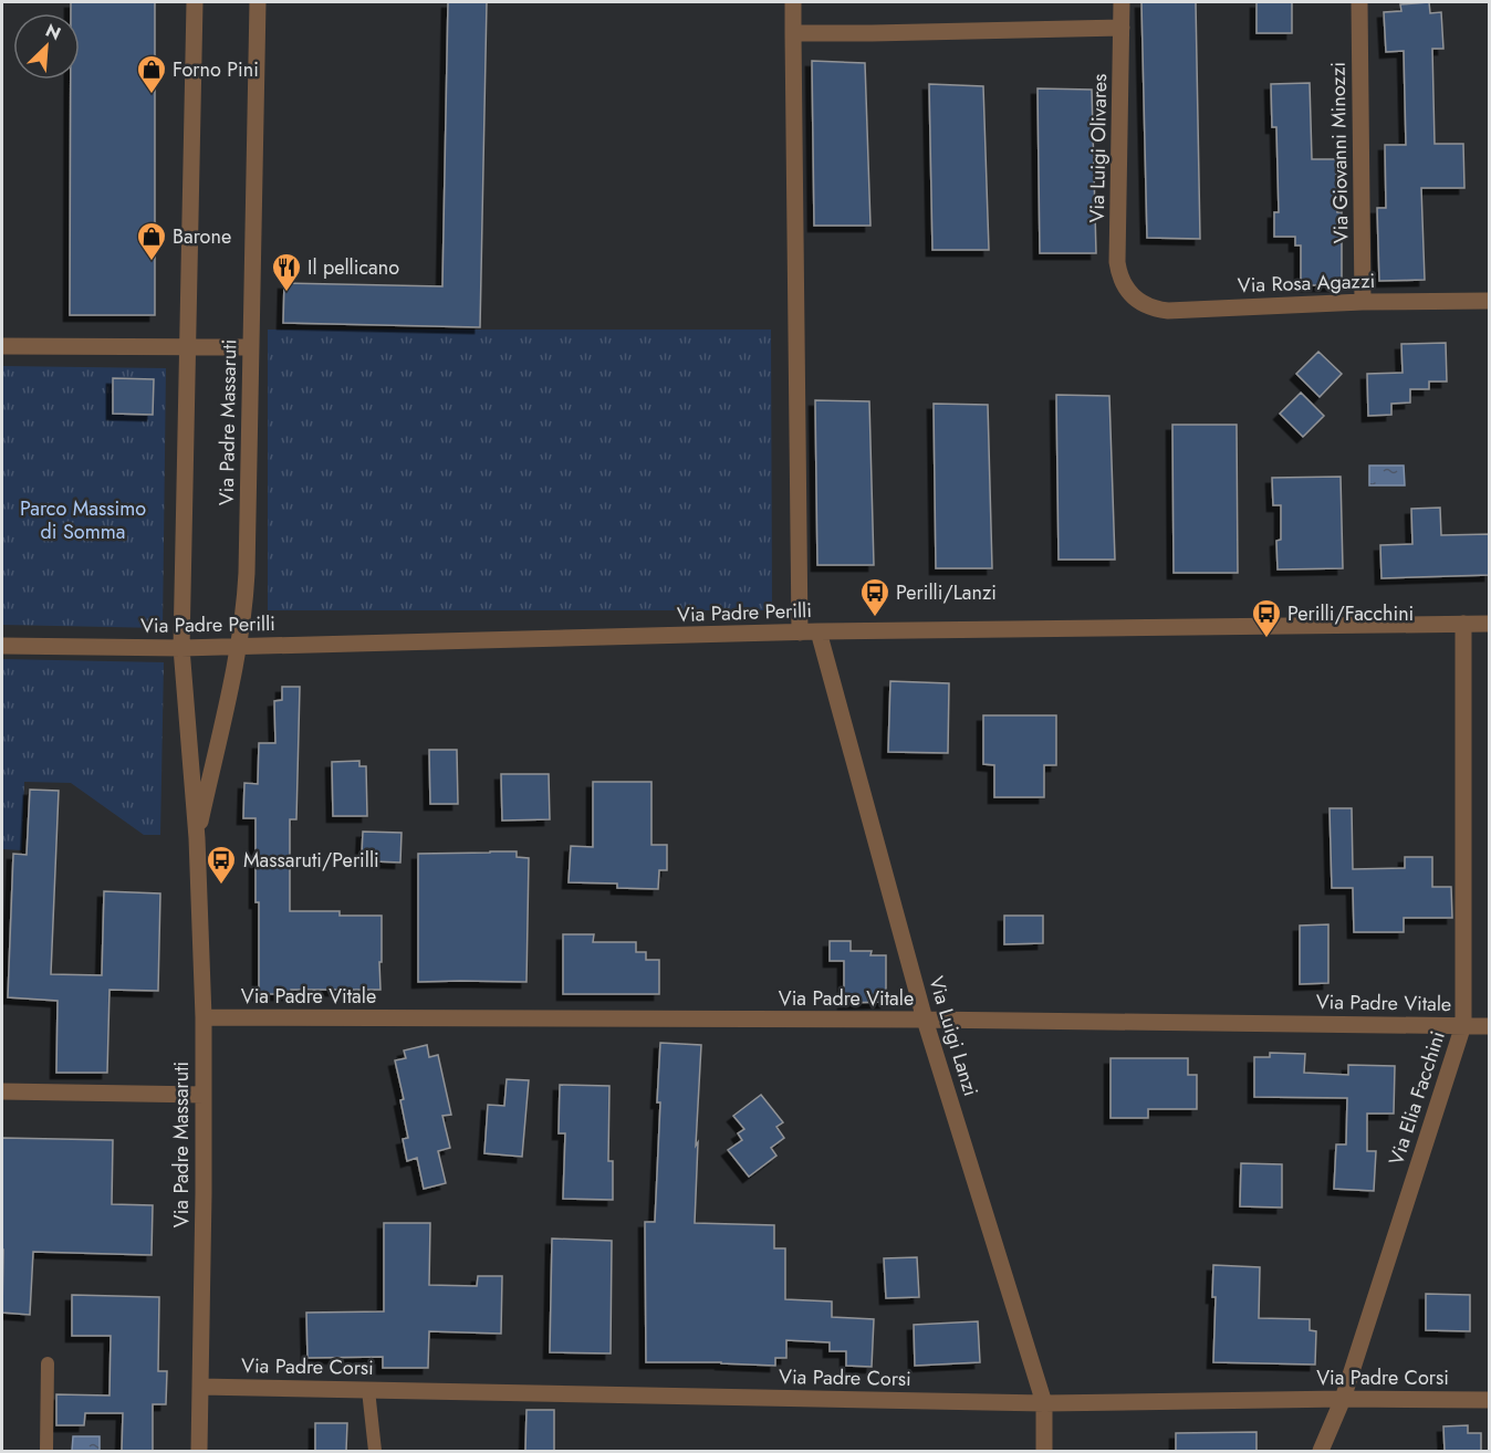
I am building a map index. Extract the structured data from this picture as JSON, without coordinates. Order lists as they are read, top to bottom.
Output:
{
  "streets": {
    "street": [
      "Via Luigi Olivares",
      "Via Giovanni Minozzi",
      "Via Rosa Agazzi",
      "Via Padre Massaruti",
      "Via Padre Perilli",
      "Via Padre Vitale",
      "Via Luigi Lanzi",
      "Via Elia Facchini",
      "Via Padre Corsi"
    ]
  },
  "crossings": [
    ["Via Luigi Olivares", "Via Rosa Agazzi"],
    ["Via Giovanni Minozzi", "Via Rosa Agazzi"],
    ["Via Padre Massaruti", "Via Padre Perilli"],
    ["Via Padre Massaruti", "Via Padre Vitale"],
    ["Via Padre Massaruti", "Via Padre Corsi"],
    ["Via Padre Perilli", "Via Luigi Lanzi"],
    ["Via Padre Perilli", "Via Elia Facchini"],
    ["Via Padre Vitale", "Via Luigi Lanzi"],
    ["Via Padre Vitale", "Via Elia Facchini"],
    ["Via Luigi Lanzi", "Via Padre Corsi"],
    ["Via Elia Facchini", "Via Padre Corsi"]
  ],
  "parks": ["Parco Massimo di Somma"],
  "places": {
    "shop": ["Forno Pini", "Barone"],
    "restaurant": ["Il pellicano"],
    "bus stop": ["Perilli/Lanzi", "Perilli/Facchini", "Massaruti/Perilli"]
  },
  "north": "top right"
}
